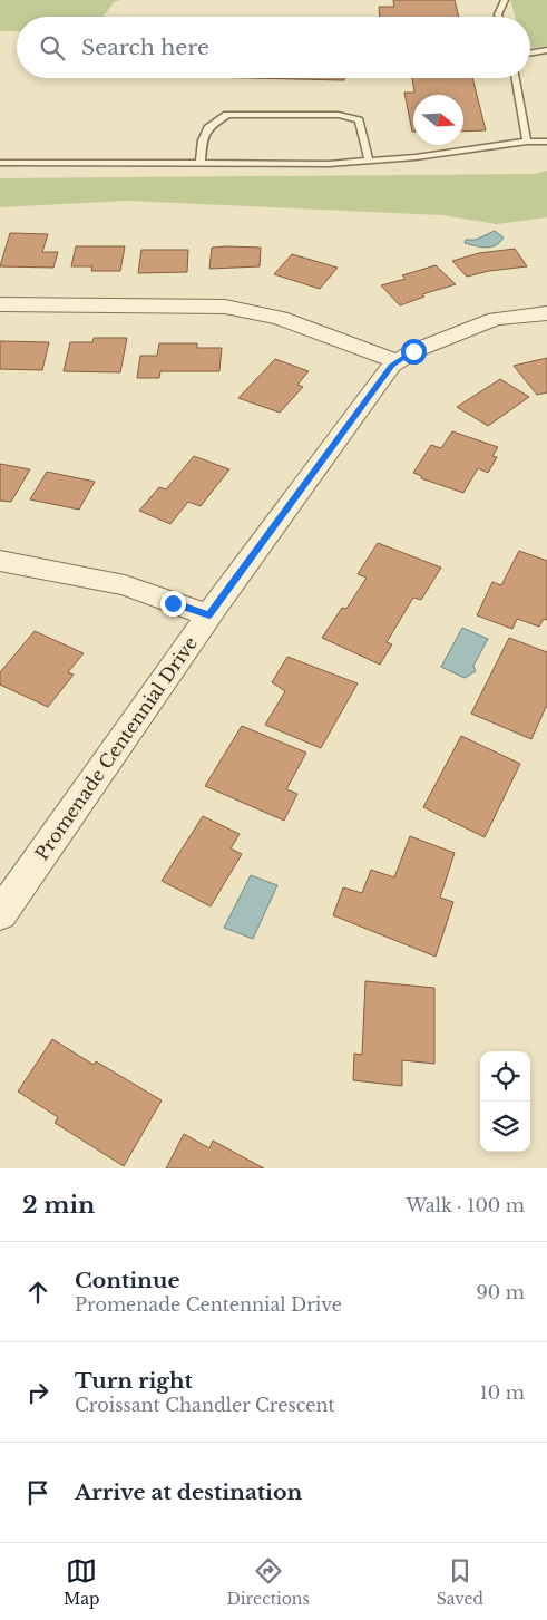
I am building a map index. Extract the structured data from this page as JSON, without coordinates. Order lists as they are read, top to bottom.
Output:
{
  "streets": {
    "street": ["Promenade Centennial Drive"]
  },
  "north": "right",
  "page": {
    "search": "Search here",
    "heading": ["2 min", "Walk · 100 m"],
    "list": [
      ["Continue", "Promenade Centennial Drive", "90 m"],
      ["Turn right", "Croissant Chandler Crescent", "10 m"],
      "Arrive at destination"
    ],
    "nav": ["Map", "Directions", "Saved"]
  }
}
